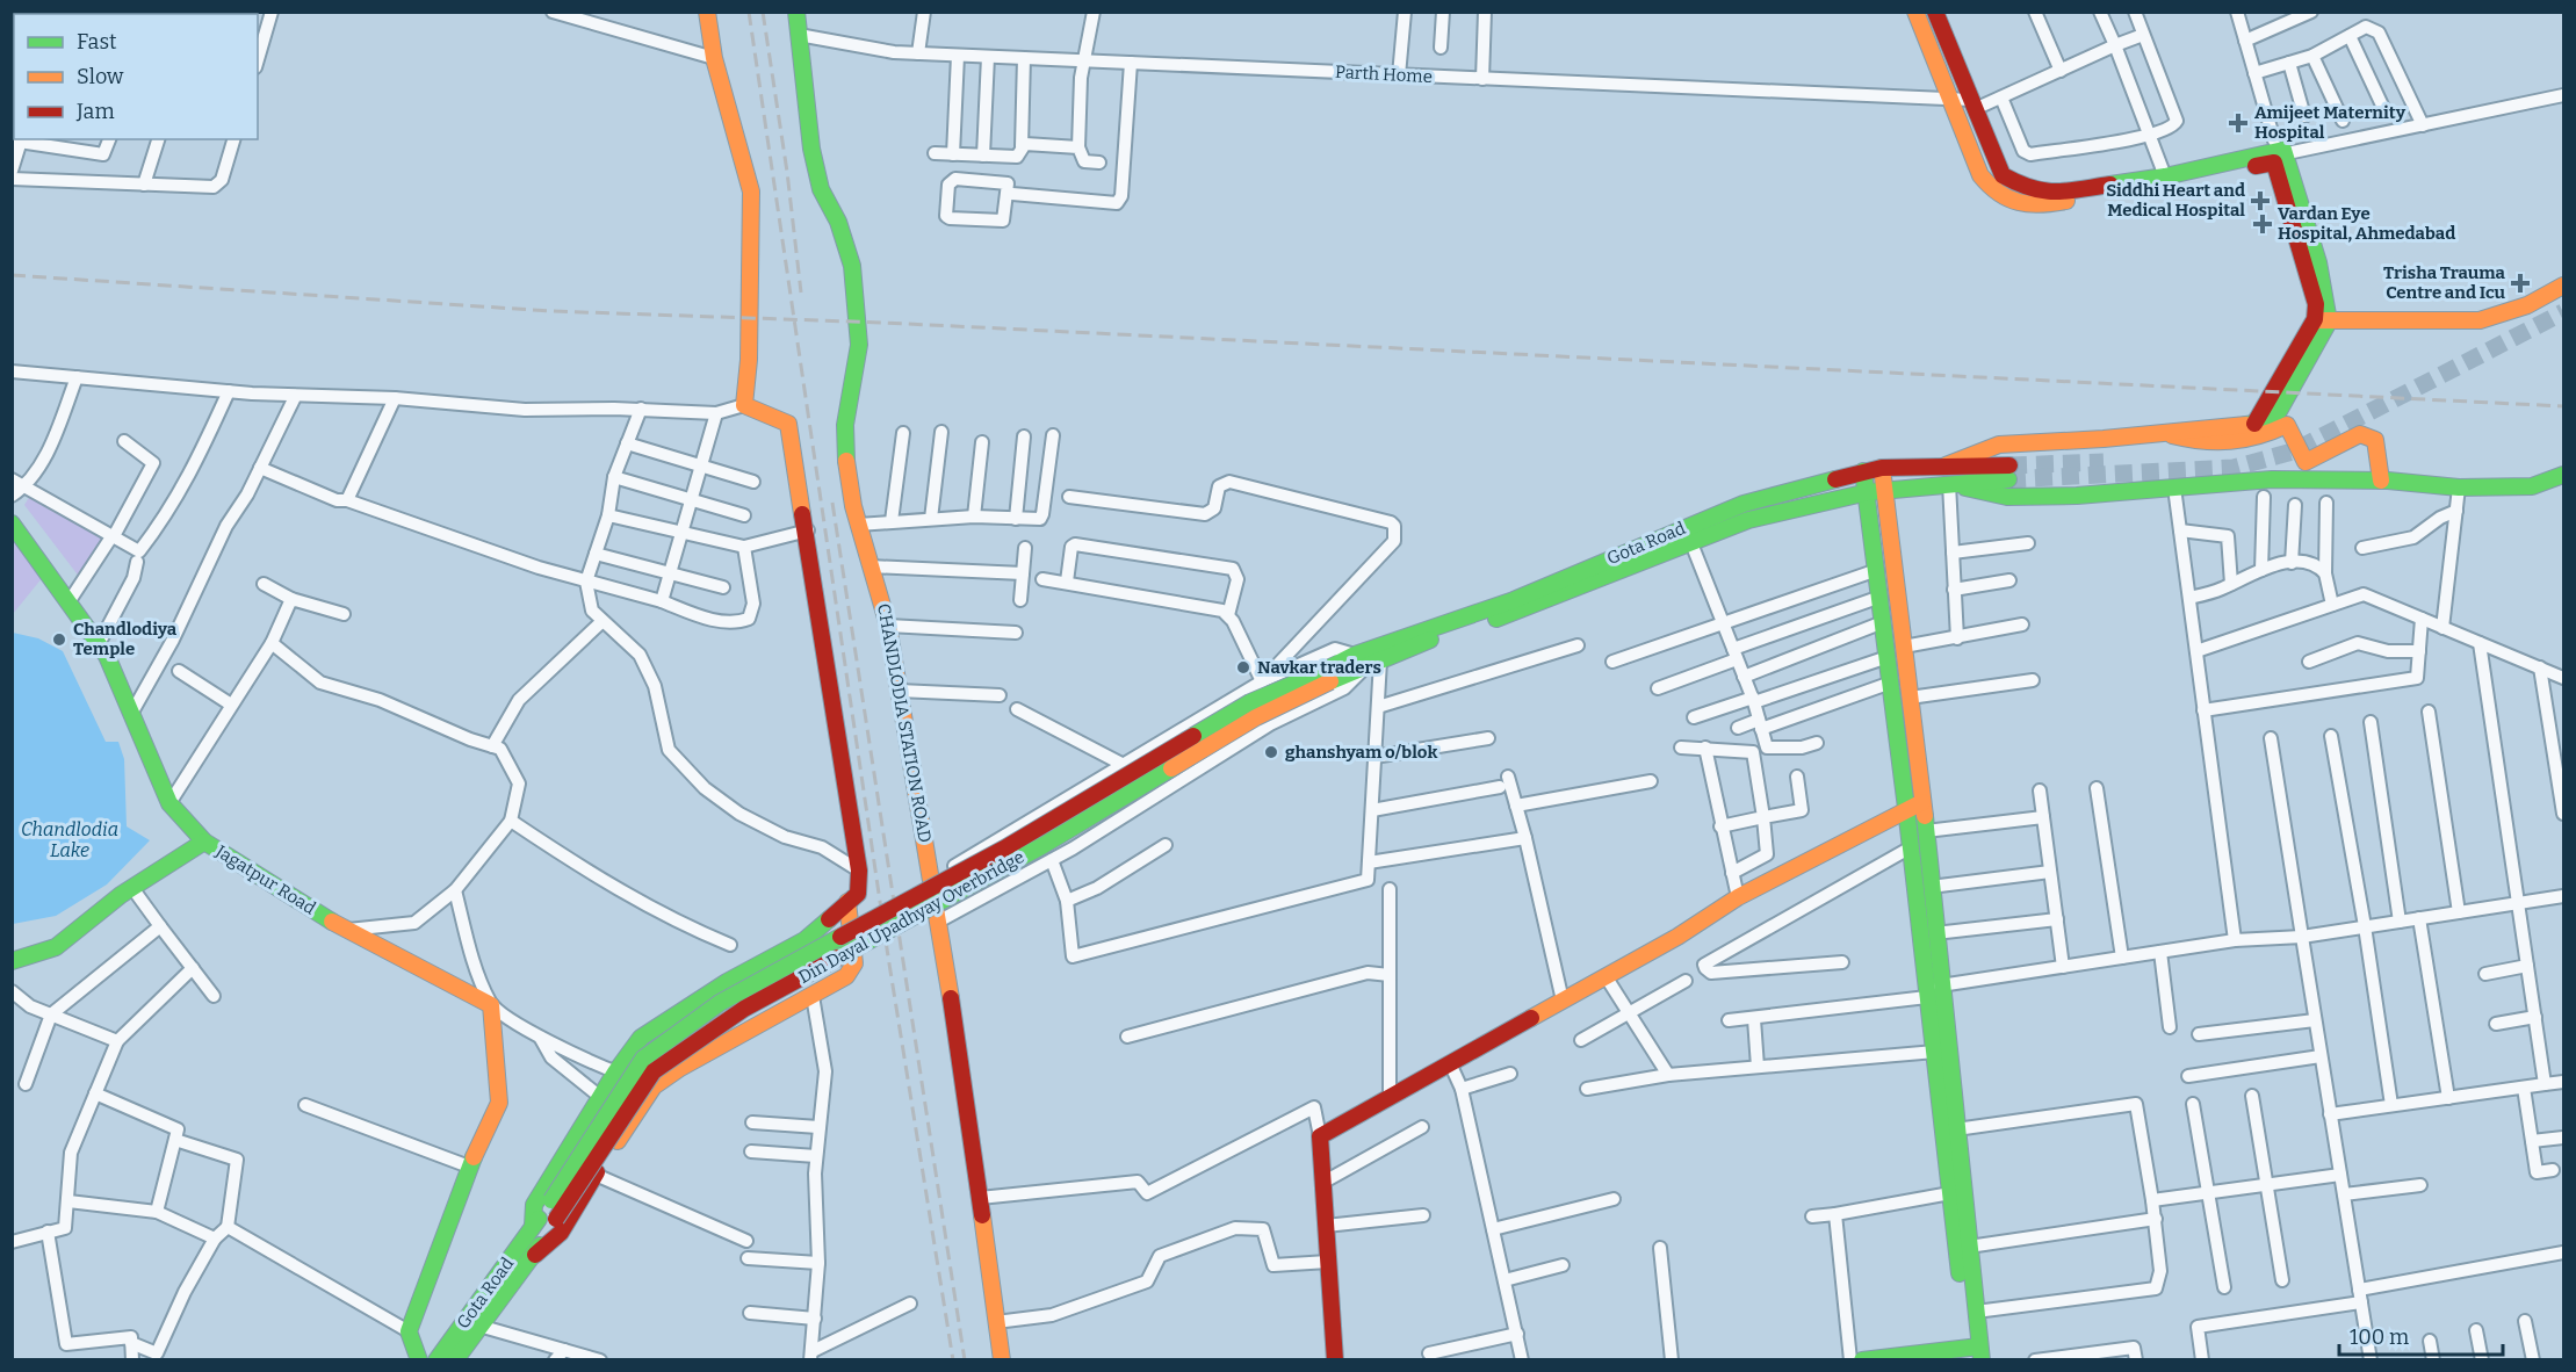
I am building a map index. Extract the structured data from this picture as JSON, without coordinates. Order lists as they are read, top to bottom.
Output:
{
  "streets": {
    "street": [
      "Parth Home",
      "Gota Road",
      "CHANDLODIA STATION ROAD",
      "Jagatpur Road",
      "Din Dayal Upadhyay Overbridge"
    ]
  },
  "crossings": [
    ["Parth Home", "CHANDLODIA STATION ROAD"],
    ["Gota Road", "Din Dayal Upadhyay Overbridge"]
  ],
  "water": ["Chandlodia Lake"],
  "places": {
    "health": [
      "Amijeet Maternity Hospital",
      "Siddhi Heart and Medical Hospital",
      "Vardan Eye Hospital, Ahmedabad",
      "Trisha Trauma Centre and Icu"
    ],
    "other": ["Chandlodiya Temple", "Navkar traders", "ghanshyam o/blok"]
  },
  "legend": ["Fast", "Slow", "Jam"],
  "scale_bar": "100 m"
}
